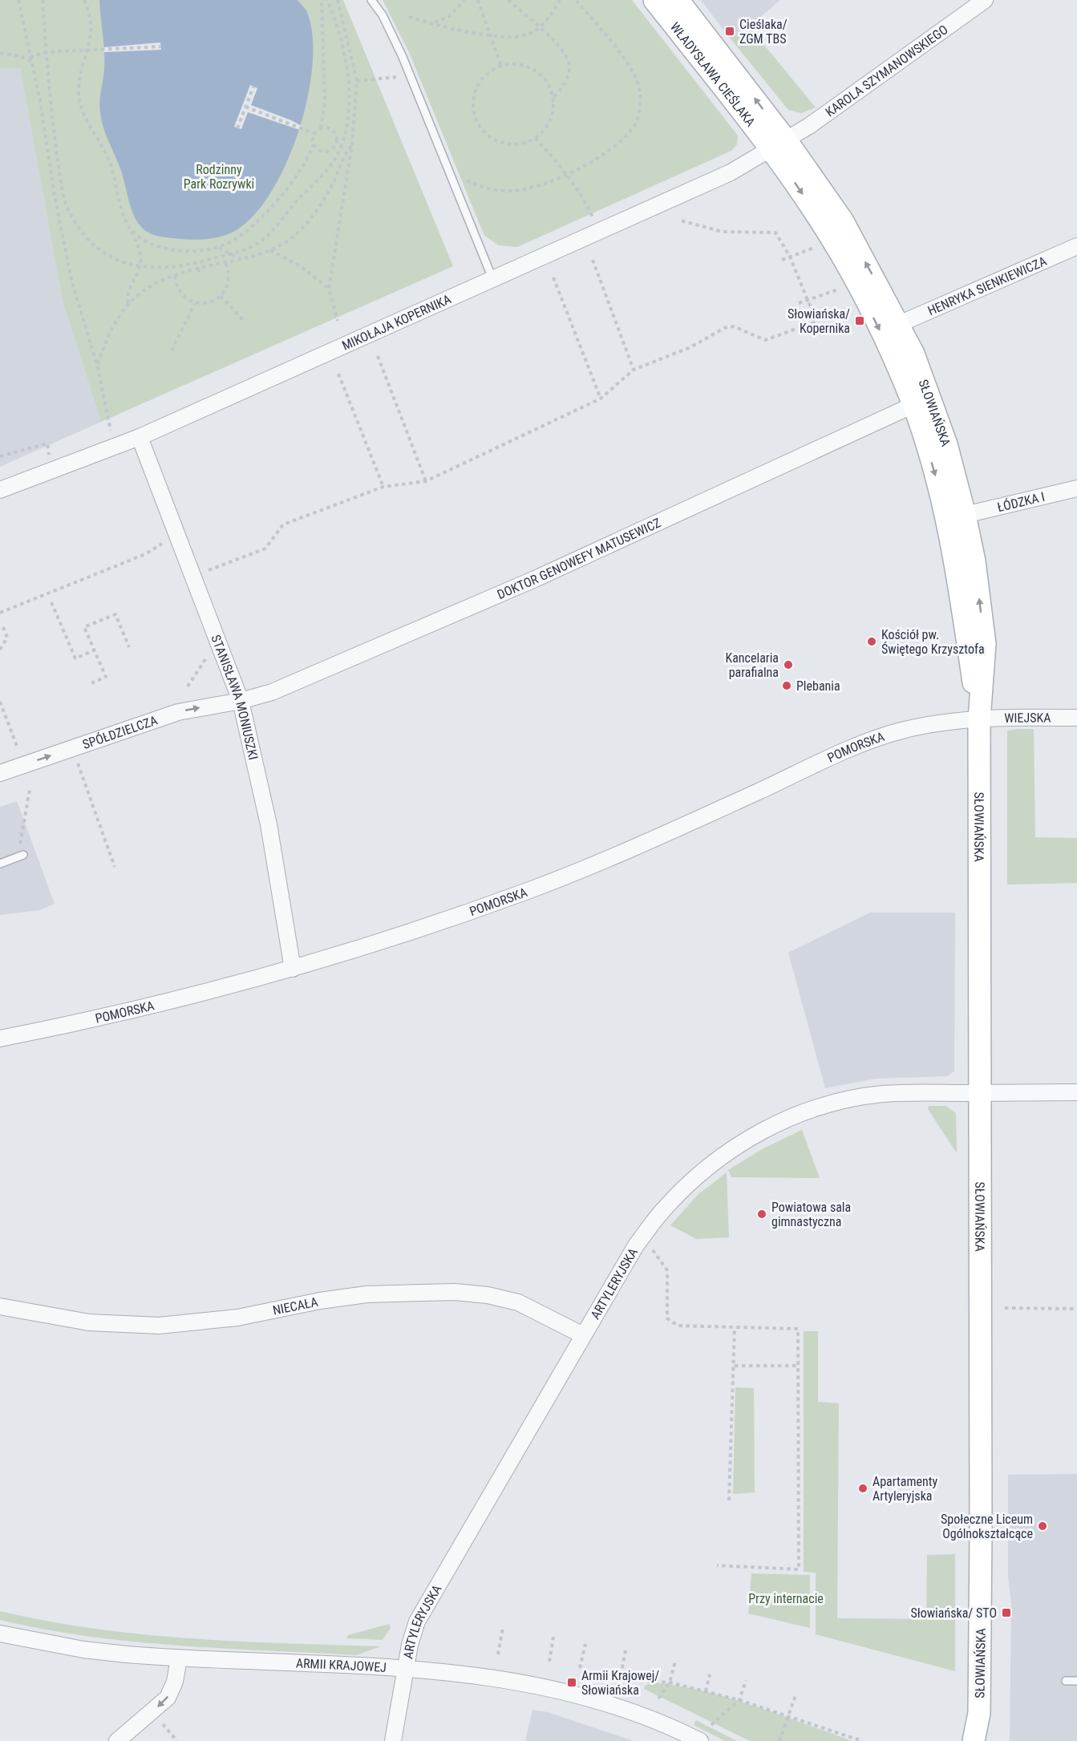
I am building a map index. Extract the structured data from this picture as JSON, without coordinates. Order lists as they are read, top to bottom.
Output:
{
  "streets": {
    "street": [
      "KAROLA SZYMANOWSKIEGO",
      "WŁADYSŁAWA CIEŚLAKA",
      "HENRYKA SIENKIEWICZA",
      "MIKOŁAJA KOPERNIKA",
      "SŁOWIAŃSKA",
      "ŁÓDZKA I",
      "DOKTOR GENOWEFY MATUSEWICZ",
      "STANISŁAWA MONIUSZKI",
      "WIEJSKA",
      "SPÓŁDZIELCZA",
      "POMORSKA",
      "ARTYLERYJSKA",
      "NIECAŁA",
      "ARMII KRAJOWEJ"
    ]
  },
  "crossings": [
    ["KAROLA SZYMANOWSKIEGO", "WŁADYSŁAWA CIEŚLAKA"],
    ["KAROLA SZYMANOWSKIEGO", "MIKOŁAJA KOPERNIKA"],
    ["KAROLA SZYMANOWSKIEGO", "SŁOWIAŃSKA"],
    ["WŁADYSŁAWA CIEŚLAKA", "MIKOŁAJA KOPERNIKA"],
    ["WŁADYSŁAWA CIEŚLAKA", "SŁOWIAŃSKA"],
    ["HENRYKA SIENKIEWICZA", "SŁOWIAŃSKA"],
    ["MIKOŁAJA KOPERNIKA", "SŁOWIAŃSKA"],
    ["MIKOŁAJA KOPERNIKA", "STANISŁAWA MONIUSZKI"],
    ["SŁOWIAŃSKA", "ŁÓDZKA I"],
    ["SŁOWIAŃSKA", "DOKTOR GENOWEFY MATUSEWICZ"],
    ["SŁOWIAŃSKA", "WIEJSKA"],
    ["SŁOWIAŃSKA", "POMORSKA"],
    ["SŁOWIAŃSKA", "ARTYLERYJSKA"],
    ["DOKTOR GENOWEFY MATUSEWICZ", "STANISŁAWA MONIUSZKI"],
    ["DOKTOR GENOWEFY MATUSEWICZ", "SPÓŁDZIELCZA"],
    ["STANISŁAWA MONIUSZKI", "SPÓŁDZIELCZA"],
    ["STANISŁAWA MONIUSZKI", "POMORSKA"],
    ["WIEJSKA", "POMORSKA"],
    ["ARTYLERYJSKA", "NIECAŁA"],
    ["ARTYLERYJSKA", "ARMII KRAJOWEJ"]
  ],
  "one_way": ["SPÓŁDZIELCZA"],
  "parks": ["Rodzinny Park Rozrywki", "Przy internacie"],
  "places": {
    "transit": [
      "Cieślaka/ ZGM TBS",
      "Słowiańska/ Kopernika",
      "Słowiańska/ STO",
      "Armii Krajowej/ Słowiańska"
    ],
    "other": [
      "Kościół pw. Świętego Krzysztofa",
      "Kancelaria parafialna",
      "Plebania",
      "Powiatowa sala gimnastyczna",
      "Apartamenty Artyleryjska",
      "Społeczne Liceum Ogólnokształcące"
    ]
  }
}
